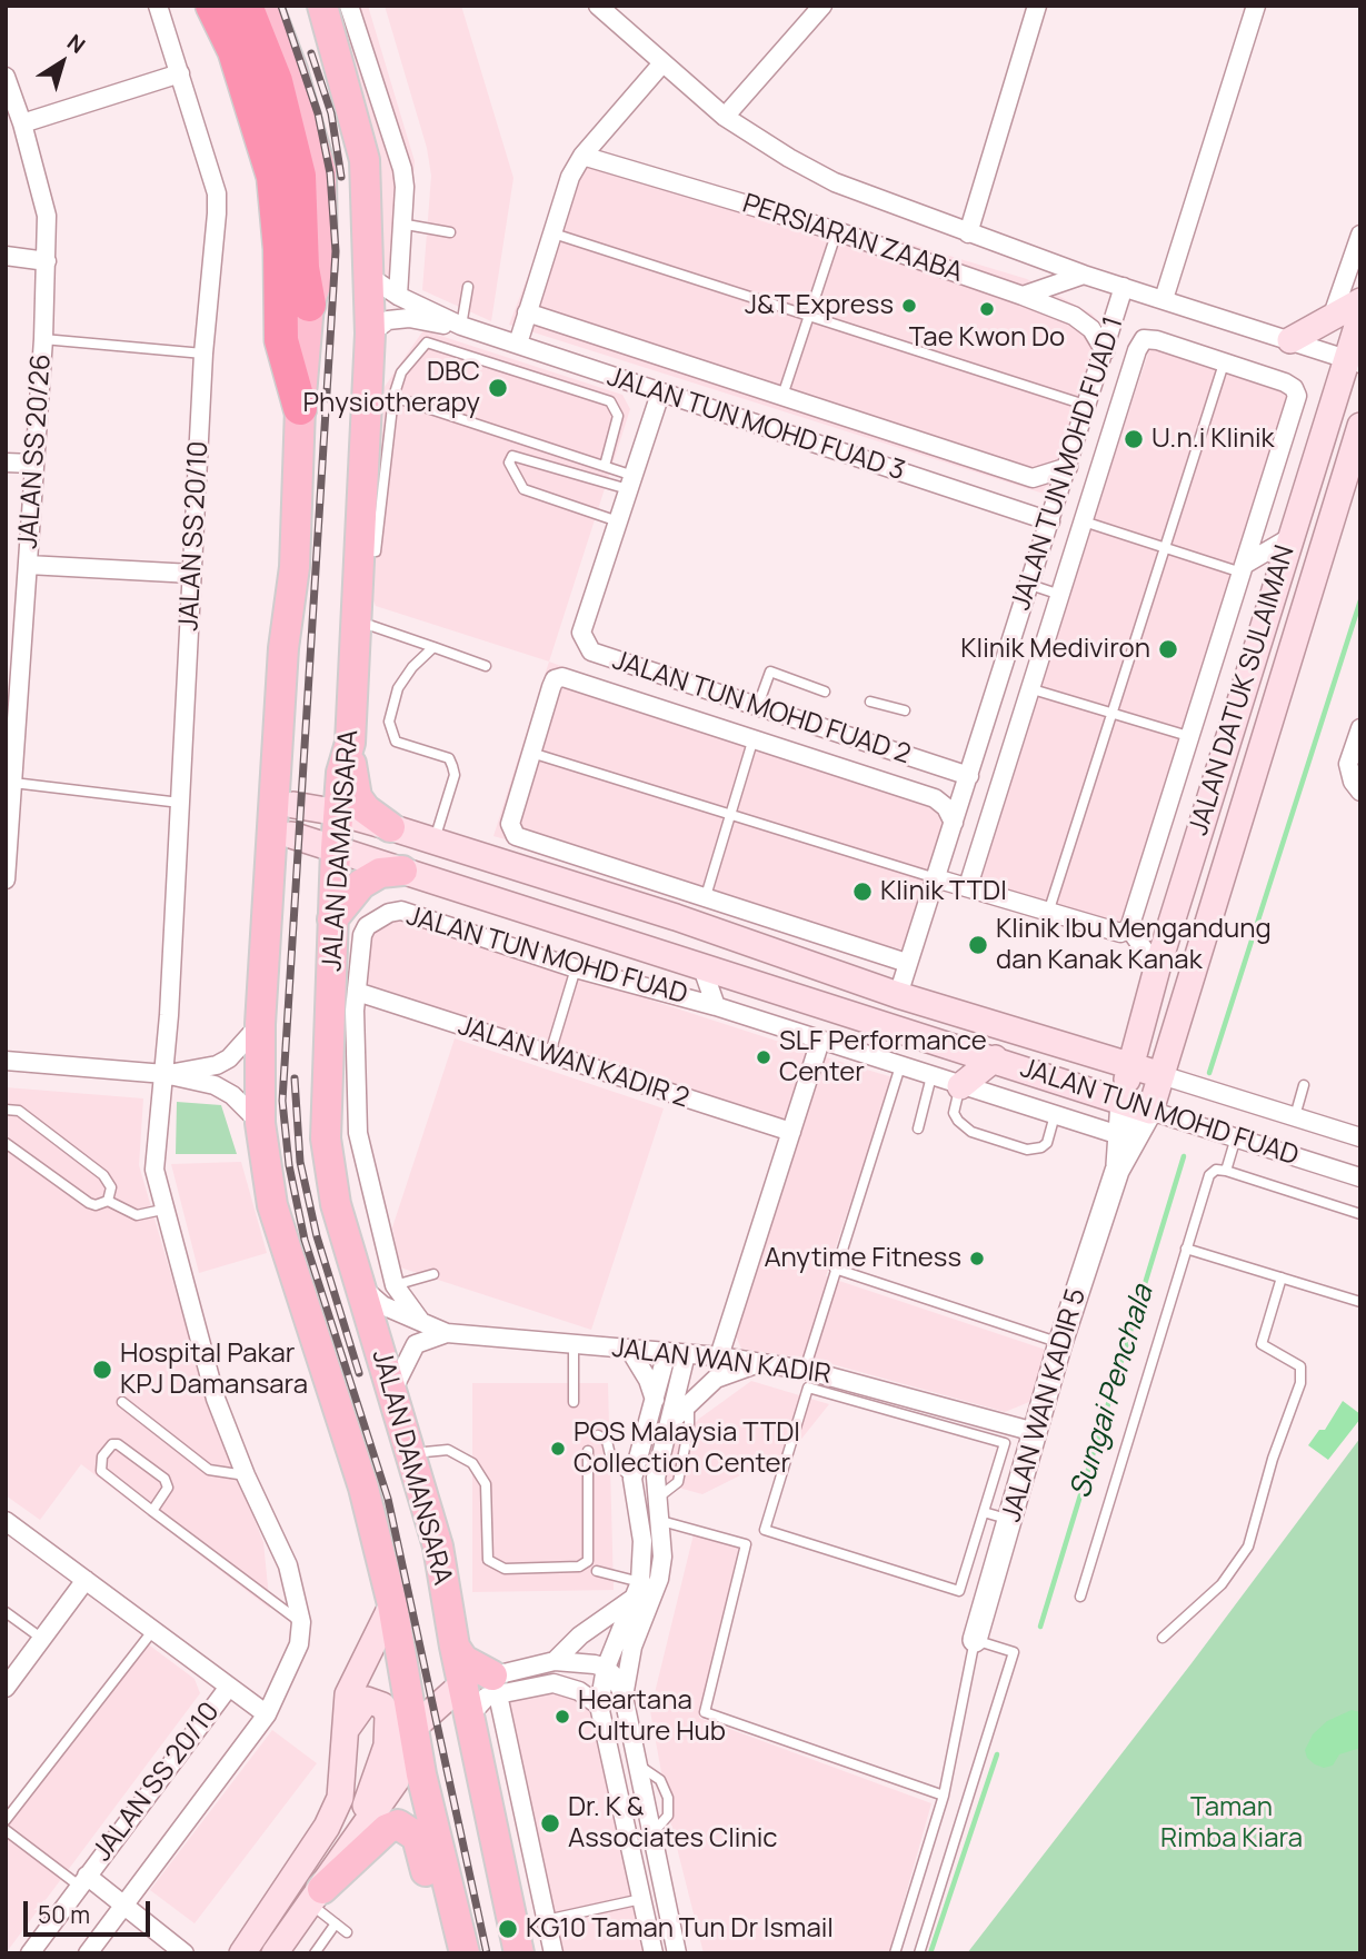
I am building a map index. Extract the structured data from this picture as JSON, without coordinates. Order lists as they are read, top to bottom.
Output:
{
  "streets": {
    "main road": ["JALAN DATUK SULAIMAN", "JALAN DAMANSARA", "JALAN TUN MOHD FUAD"],
    "street": [
      "PERSIARAN ZAABA",
      "JALAN TUN MOHD FUAD 3",
      "JALAN SS 20/26",
      "JALAN TUN MOHD FUAD 1",
      "JALAN SS 20/10",
      "JALAN TUN MOHD FUAD 2",
      "JALAN WAN KADIR 2",
      "JALAN WAN KADIR",
      "JALAN WAN KADIR 5"
    ]
  },
  "crossings": [
    ["PERSIARAN ZAABA", "JALAN TUN MOHD FUAD 1"],
    ["PERSIARAN ZAABA", "JALAN DATUK SULAIMAN"],
    ["JALAN TUN MOHD FUAD 3", "JALAN TUN MOHD FUAD 1"],
    ["JALAN TUN MOHD FUAD 3", "JALAN TUN MOHD FUAD 2"],
    ["JALAN TUN MOHD FUAD 3", "JALAN DAMANSARA"],
    ["JALAN TUN MOHD FUAD 1", "JALAN TUN MOHD FUAD 2"],
    ["JALAN TUN MOHD FUAD 1", "JALAN TUN MOHD FUAD"],
    ["JALAN DATUK SULAIMAN", "JALAN TUN MOHD FUAD"],
    ["JALAN DATUK SULAIMAN", "JALAN WAN KADIR 5"],
    ["JALAN DAMANSARA", "JALAN TUN MOHD FUAD"],
    ["JALAN DAMANSARA", "JALAN WAN KADIR"],
    ["JALAN TUN MOHD FUAD", "JALAN WAN KADIR 2"],
    ["JALAN TUN MOHD FUAD", "JALAN WAN KADIR"],
    ["JALAN TUN MOHD FUAD", "JALAN WAN KADIR 5"],
    ["JALAN WAN KADIR", "JALAN WAN KADIR 5"]
  ],
  "water": ["Sungai Penchala"],
  "parks": ["Taman Rimba Kiara"],
  "places": [
    "J&T Express",
    "Tae Kwon Do",
    "DBC Physiotherapy",
    "U.n.i Klinik",
    "Klinik Mediviron",
    "Klinik TTDI",
    "Klinik Ibu Mengandung dan Kanak Kanak",
    "SLF Performance Center",
    "Anytime Fitness",
    "Hospital Pakar KPJ Damansara",
    "POS Malaysia TTDI Collection Center",
    "Heartana Culture Hub",
    "Dr. K & Associates Clinic",
    "KG10 Taman Tun Dr Ismail"
  ],
  "scale_bar": "50 m",
  "north": "top right"
}
